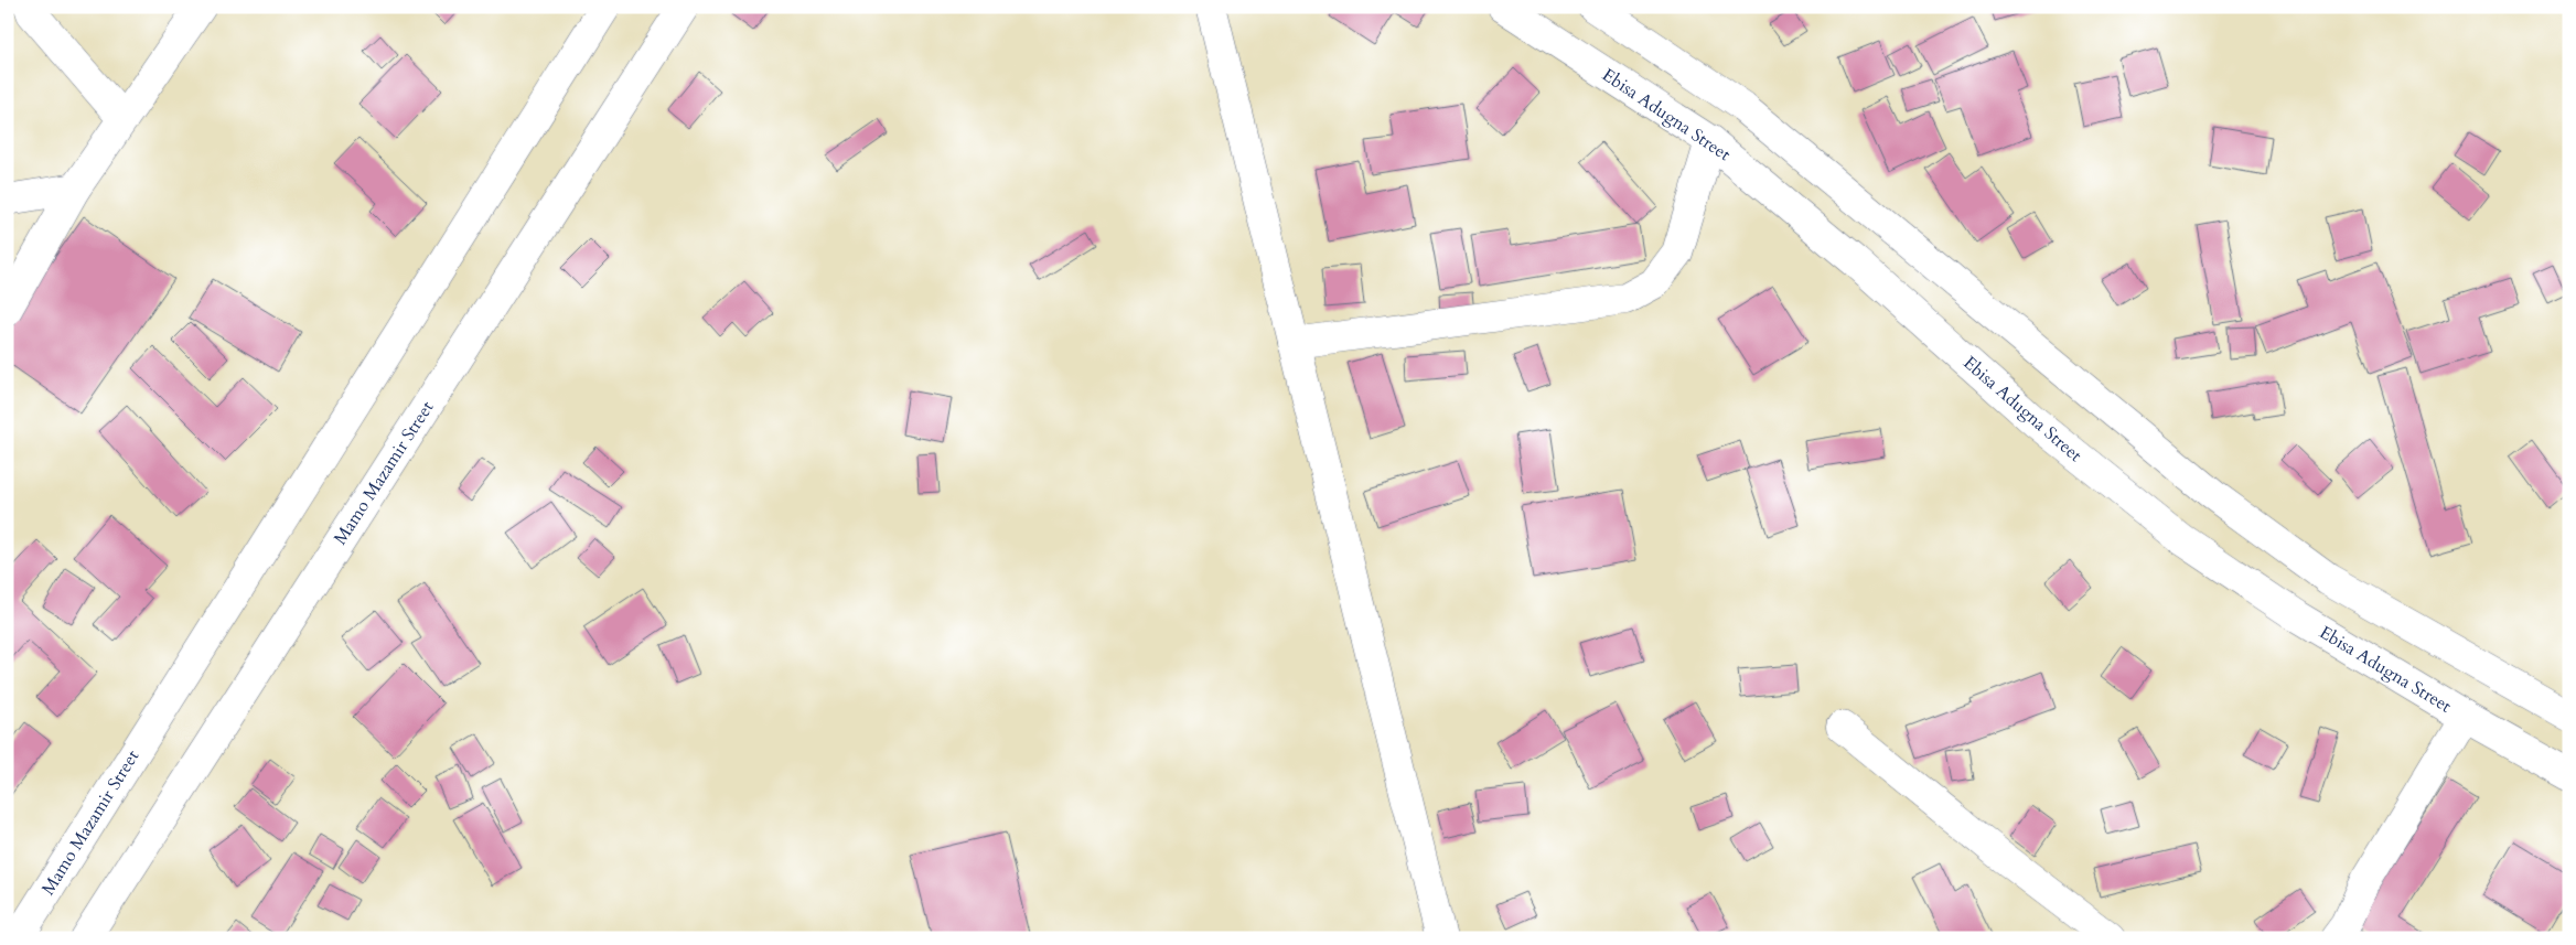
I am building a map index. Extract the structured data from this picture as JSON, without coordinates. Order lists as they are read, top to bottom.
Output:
{
  "streets": {
    "main road": ["Ebisa Adugna Street", "Mamo Mazamir Street"]
  }
}
